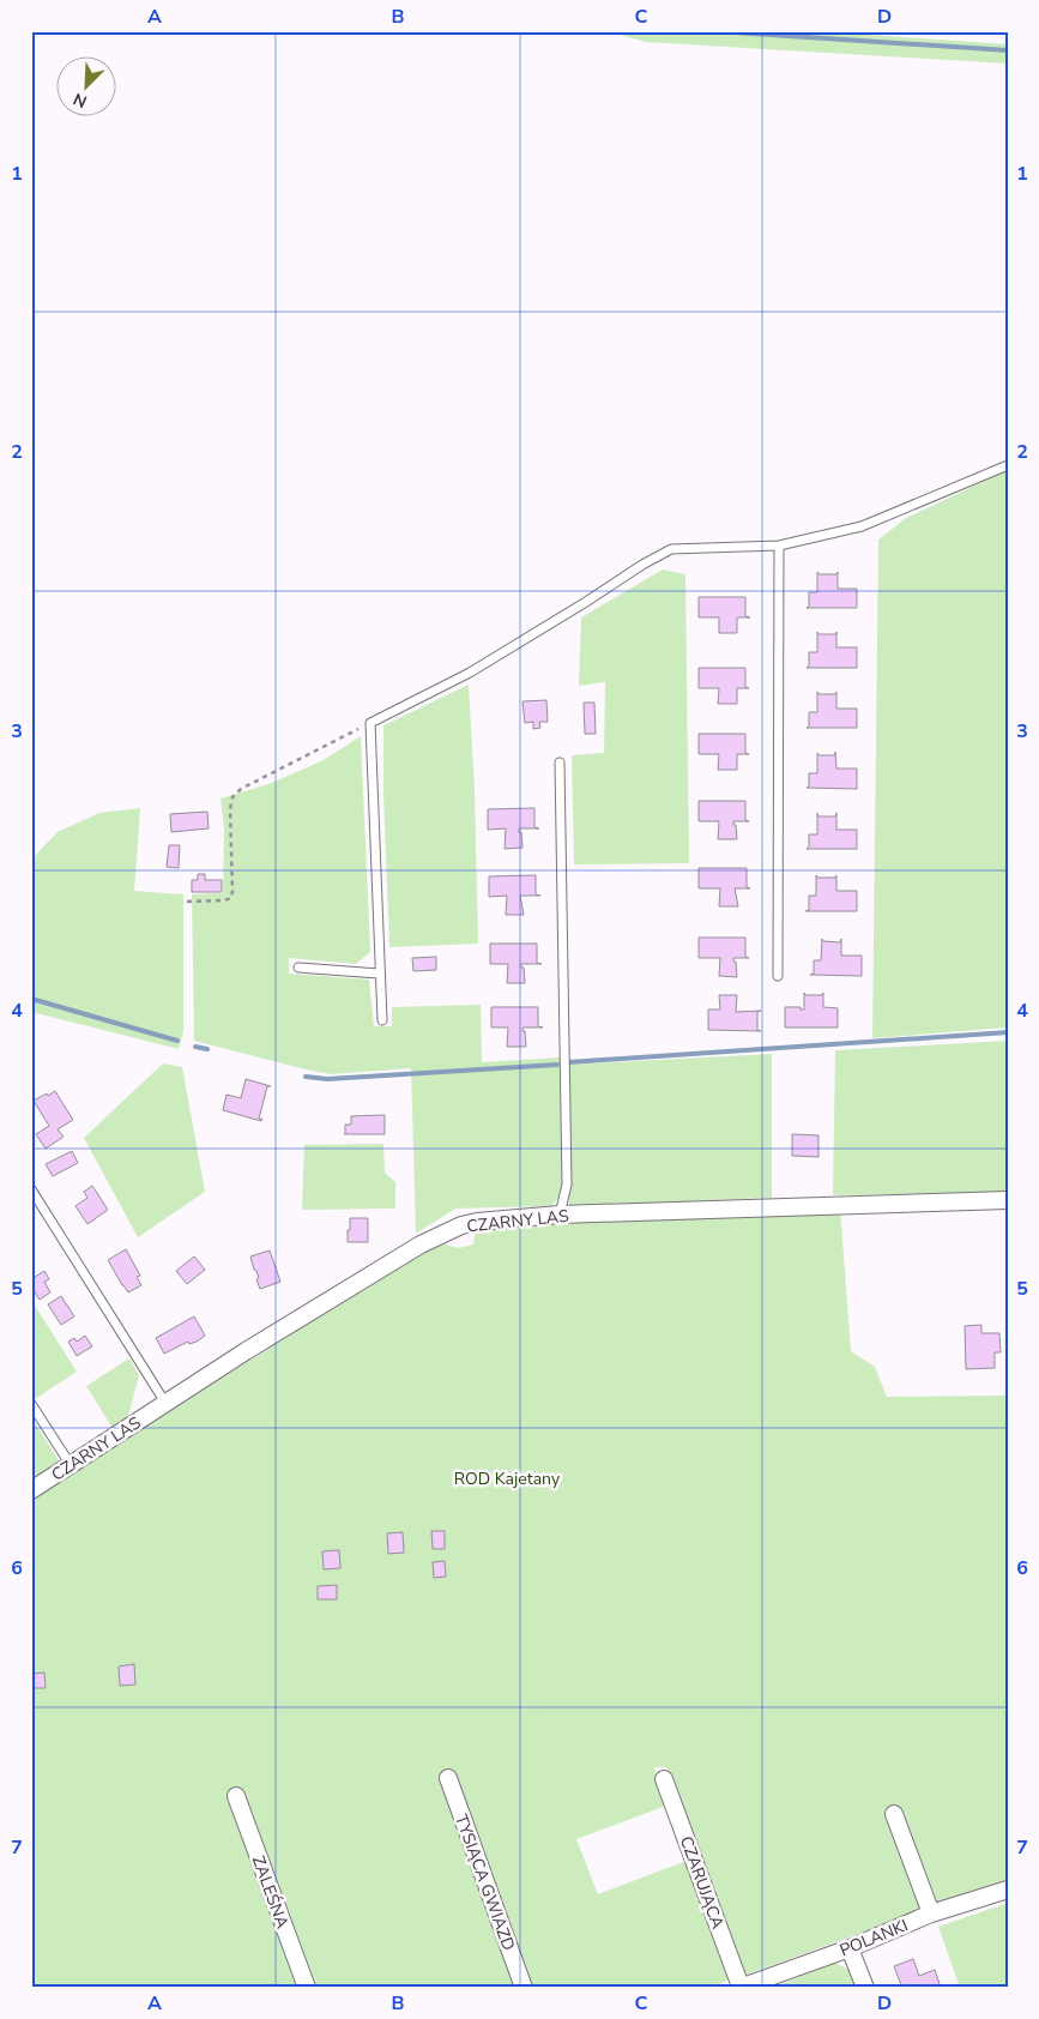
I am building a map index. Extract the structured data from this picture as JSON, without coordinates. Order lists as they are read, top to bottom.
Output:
{
  "streets": {
    "street": [
      "CZARNY LAS",
      "TYSIĄCA GWIAZD",
      "CZARUJĄCA",
      "ZALEŚNA",
      "POLANKI"
    ]
  },
  "crossings": [
    ["CZARUJĄCA", "POLANKI"]
  ],
  "parks": ["ROD Kajetany"],
  "north": "bottom left",
  "grid": {
    "columns": [
      "A",
      "B",
      "C",
      "D"
    ],
    "rows": [
      "1",
      "2",
      "3",
      "4",
      "5",
      "6",
      "7"
    ]
  }
}
